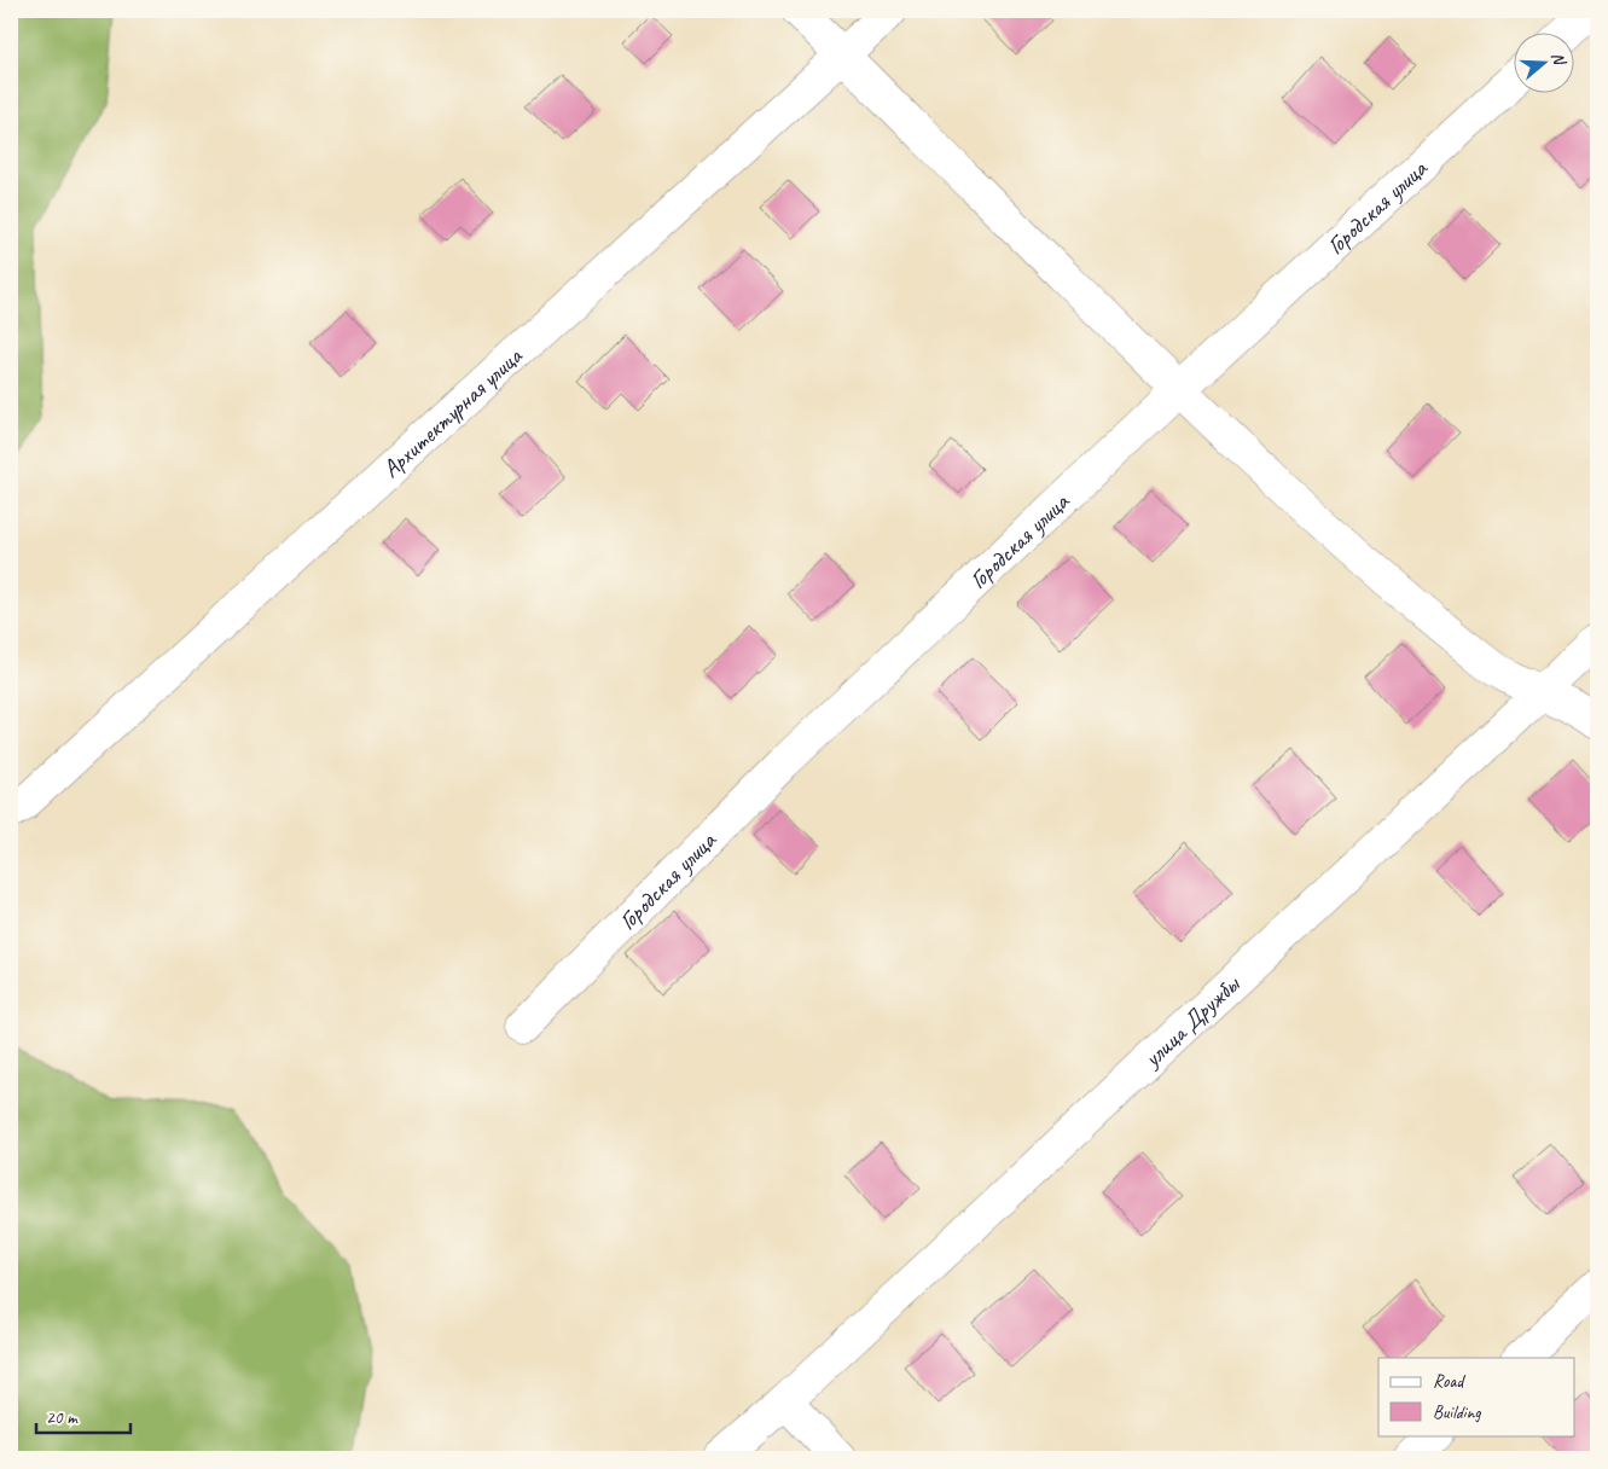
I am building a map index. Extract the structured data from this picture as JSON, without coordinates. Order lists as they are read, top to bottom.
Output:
{
  "streets": {
    "street": ["Городская улица", "Архитектурная улица", "улица Дружбы"]
  },
  "legend": ["Road", "Building"],
  "scale_bar": "20 m",
  "north": "right"
}
